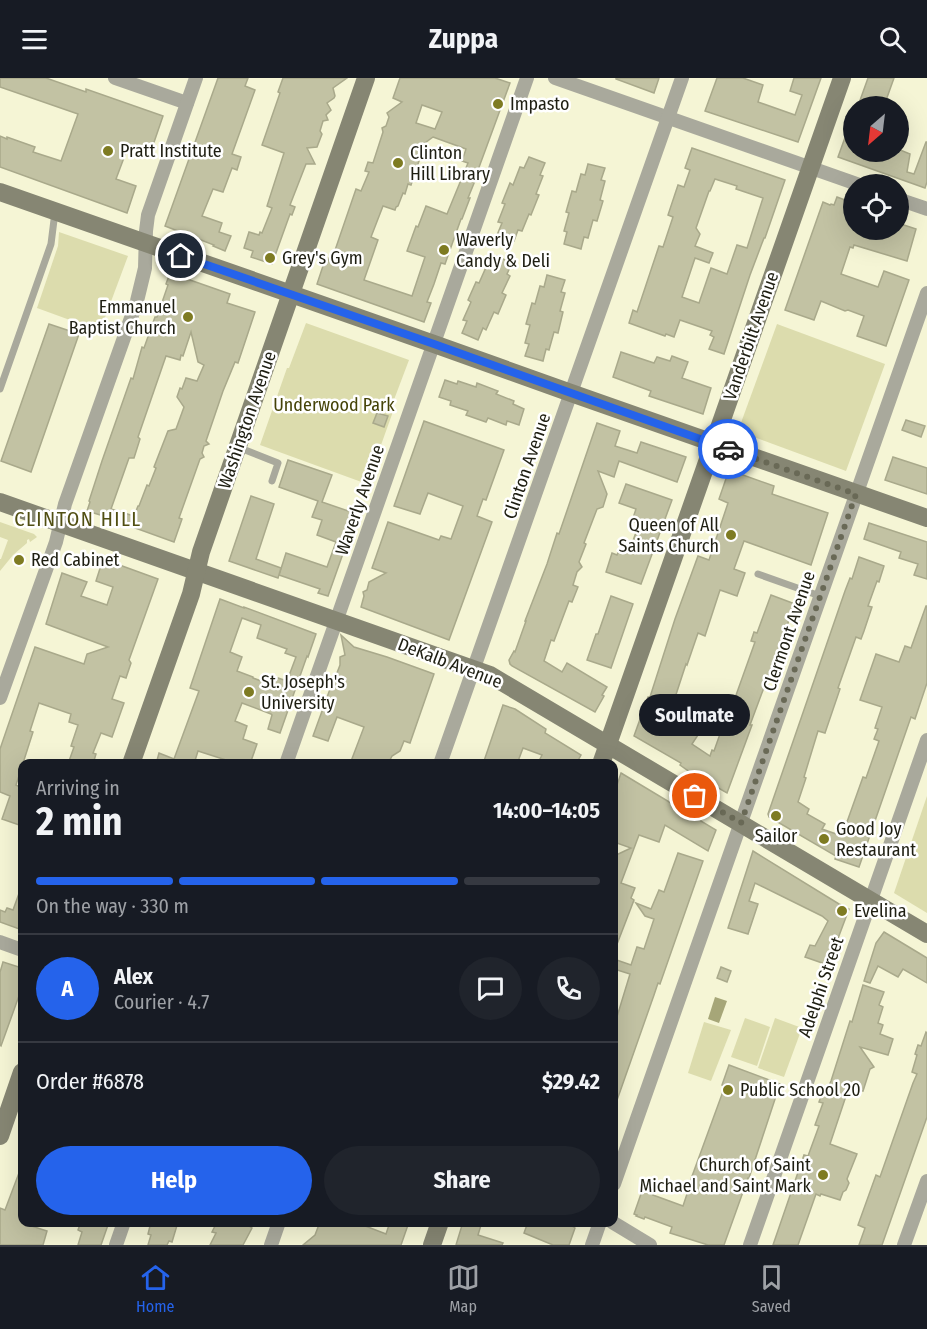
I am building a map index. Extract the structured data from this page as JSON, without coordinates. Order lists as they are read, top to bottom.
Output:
{
  "streets": {
    "main road": ["Vanderbilt Avenue", "Washington Avenue", "DeKalb Avenue"],
    "street": [
      "Clinton Avenue",
      "Waverly Avenue",
      "Clermont Avenue",
      "Adelphi Street"
    ]
  },
  "crossings": [
    ["Vanderbilt Avenue", "DeKalb Avenue"],
    ["Washington Avenue", "DeKalb Avenue"],
    ["Clinton Avenue", "DeKalb Avenue"],
    ["Waverly Avenue", "DeKalb Avenue"],
    ["Clermont Avenue", "DeKalb Avenue"],
    ["DeKalb Avenue", "Adelphi Street"]
  ],
  "districts": ["CLINTON HILL"],
  "parks": ["Underwood Park"],
  "places": [
    "Impasto",
    "Pratt Institute",
    "Clinton Hill Library",
    "Waverly Candy & Deli",
    "Grey's Gym",
    "Emmanuel Baptist Church",
    "Queen of All Saints Church",
    "Red Cabinet",
    "St. Joseph's University",
    "Soulmate",
    "Sailor",
    "Good Joy Restaurant",
    "Evelina",
    "Public School 20",
    "Church of Saint Michael and Saint Mark"
  ],
  "north": "bottom left",
  "page": {
    "header": "Zuppa",
    "bubble": "Soulmate",
    "heading": ["2 min", "Arriving in", "14:00–14:05"],
    "panel": [
      "Alex",
      "Courier · 4.7",
      "Order #6878",
      "$29.42"
    ],
    "bar": "On the way · 330 m",
    "round": "A",
    "buttons": ["Help", "Share"],
    "tabs": ["Home", "Map", "Saved"]
  }
}
